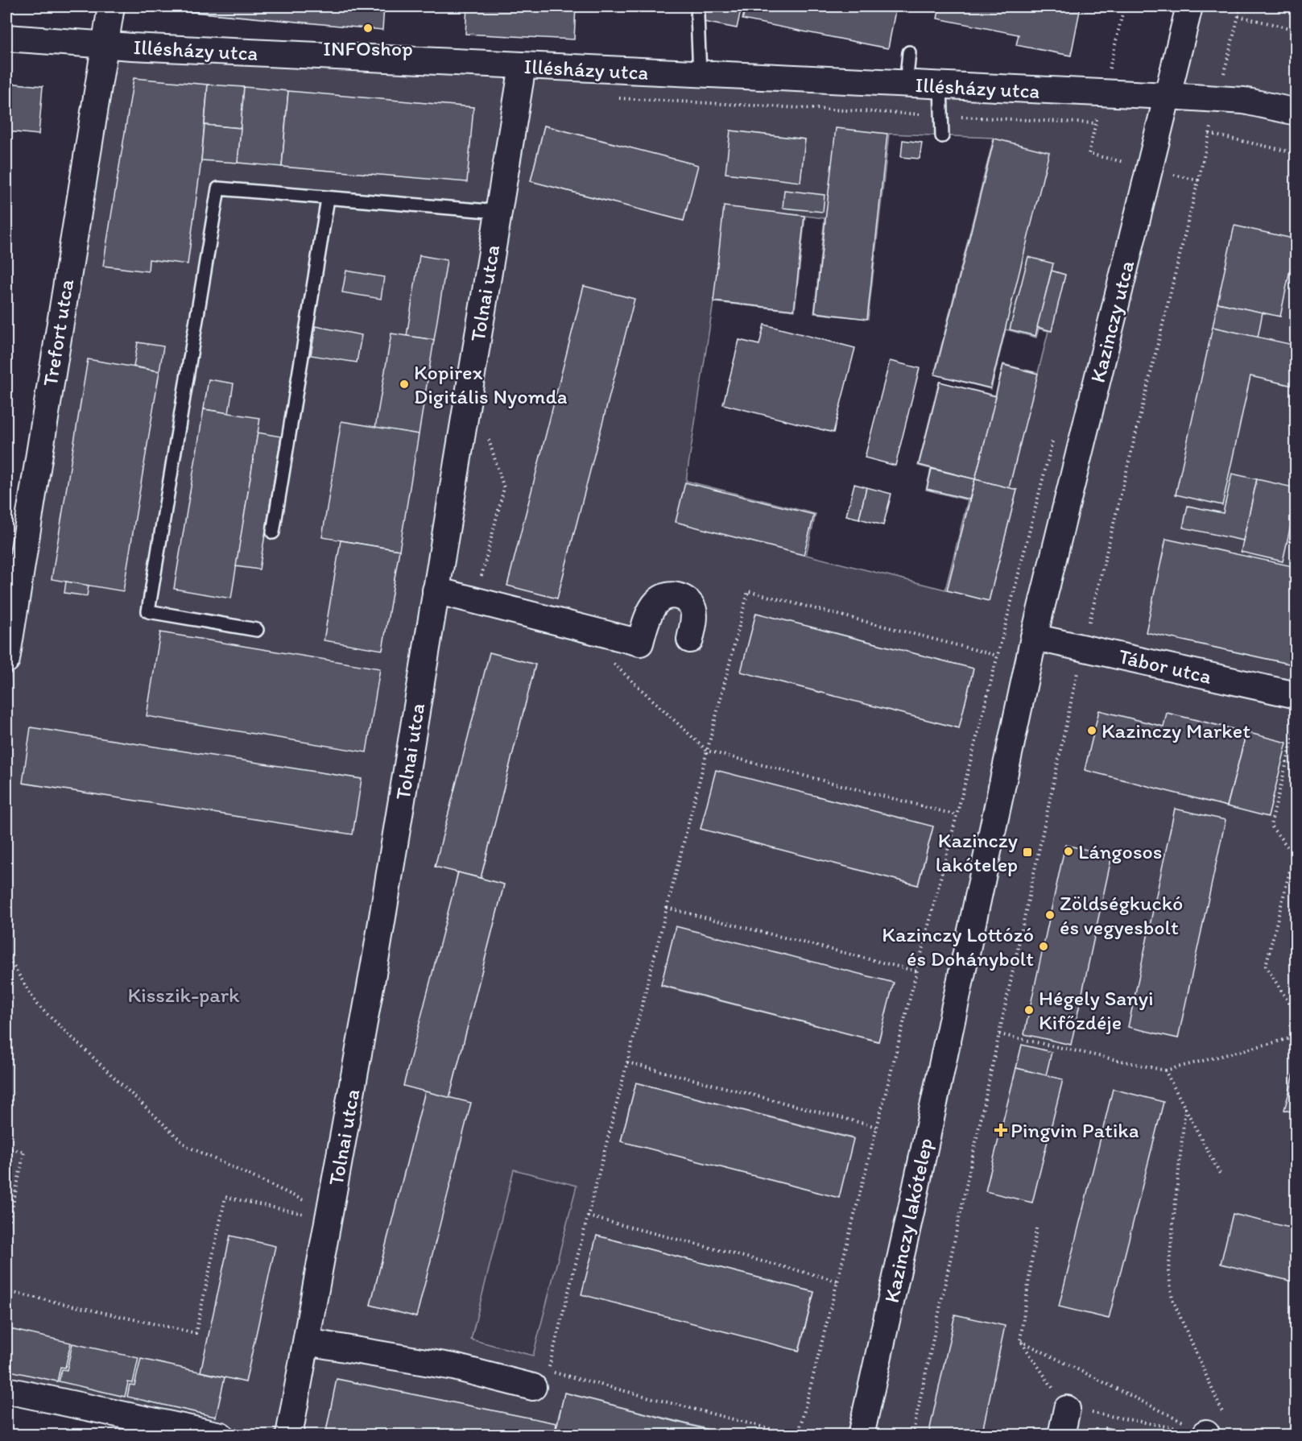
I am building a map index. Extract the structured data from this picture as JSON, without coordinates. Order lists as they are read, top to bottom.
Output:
{
  "streets": {
    "street": [
      "Illésházy utca",
      "Tolnai utca",
      "Kazinczy utca",
      "Trefort utca",
      "Tábor utca",
      "Kazinczy lakótelep"
    ]
  },
  "crossings": [
    ["Illésházy utca", "Tolnai utca"],
    ["Illésházy utca", "Kazinczy utca"],
    ["Illésházy utca", "Trefort utca"],
    ["Kazinczy utca", "Tábor utca"],
    ["Kazinczy utca", "Kazinczy lakótelep"],
    ["Tábor utca", "Kazinczy lakótelep"]
  ],
  "parks": ["Kisszik-park"],
  "places": {
    "other": [
      "INFOshop",
      "Kopirex Digitális Nyomda",
      "Kazinczy Market",
      "Lángosos",
      "Zöldségkuckó és vegyesbolt",
      "Kazinczy Lottózó és Dohánybolt",
      "Hégely Sanyi Kifőzdéje"
    ],
    "transit": ["Kazinczy lakótelep"],
    "health": ["Pingvin Patika"]
  }
}
